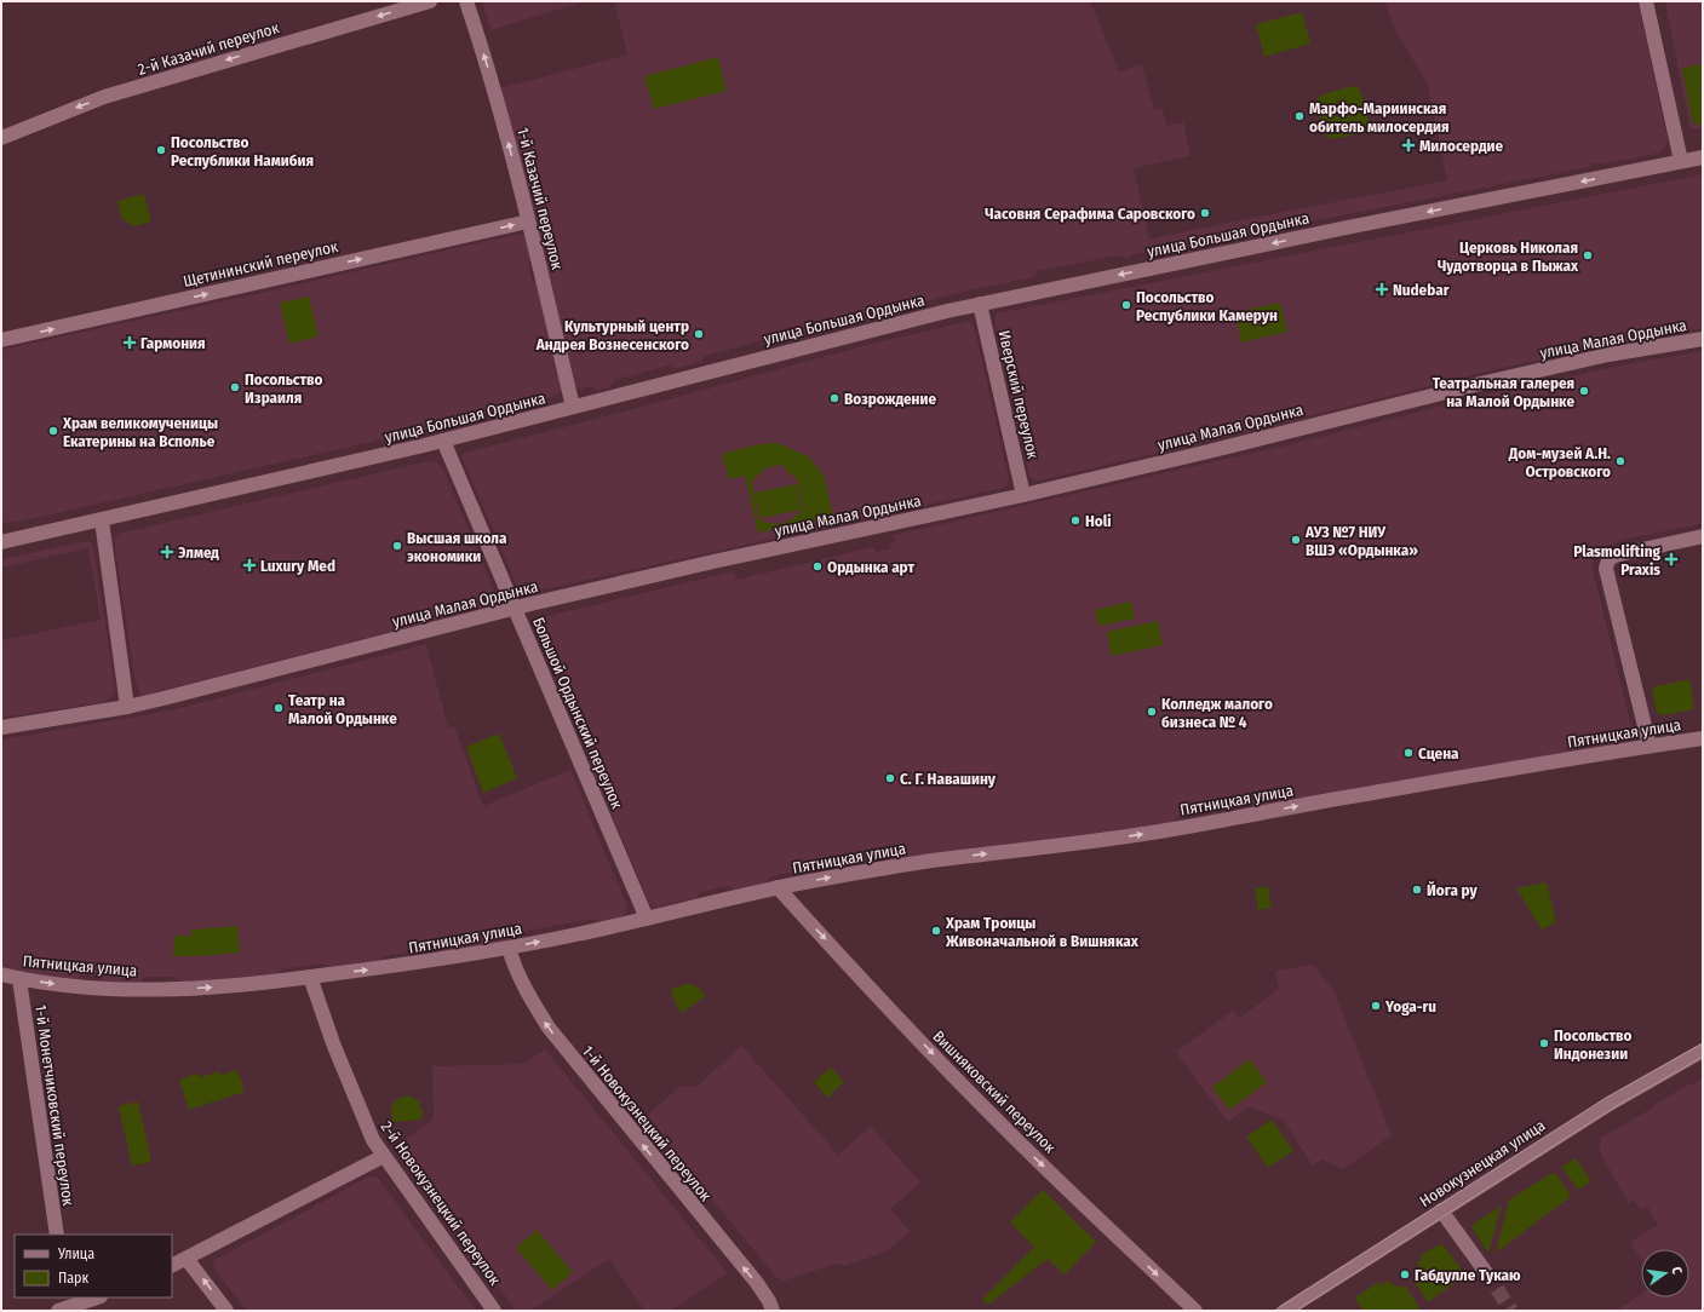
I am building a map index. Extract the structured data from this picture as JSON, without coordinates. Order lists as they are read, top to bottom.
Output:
{
  "streets": {
    "street": [
      "2-й Казачий переулок",
      "1-й Казачий переулок",
      "улица Большая Ордынка",
      "Щетининский переулок",
      "улица Малая Ордынка",
      "Иверский переулок",
      "Большой Ордынский переулок",
      "Пятницкая улица",
      "Вишняковский переулок",
      "1-й Монетчиковский переулок",
      "1-й Новокузнецкий переулок",
      "Новокузнецкая улица",
      "2-й Новокузнецкий переулок"
    ]
  },
  "crossings": [
    ["1-й Казачий переулок", "улица Большая Ордынка"],
    ["1-й Казачий переулок", "Щетининский переулок"],
    ["улица Большая Ордынка", "Иверский переулок"],
    ["улица Большая Ордынка", "Большой Ордынский переулок"],
    ["улица Малая Ордынка", "Иверский переулок"],
    ["улица Малая Ордынка", "Большой Ордынский переулок"],
    ["Большой Ордынский переулок", "Пятницкая улица"],
    ["Пятницкая улица", "Вишняковский переулок"],
    ["Пятницкая улица", "1-й Монетчиковский переулок"],
    ["Пятницкая улица", "1-й Новокузнецкий переулок"],
    ["Пятницкая улица", "2-й Новокузнецкий переулок"]
  ],
  "one_way": [
    "2-й Казачий переулок",
    "1-й Казачий переулок",
    "улица Большая Ордынка",
    "Щетининский переулок",
    "Пятницкая улица",
    "Вишняковский переулок",
    "1-й Новокузнецкий переулок"
  ],
  "places": {
    "other": [
      "Марфо-Мариинская обитель милосердия",
      "Посольство Республики Намибия",
      "Часовня Серафима Саровского",
      "Церковь Николая Чудотворца в Пыжах",
      "Посольство Республики Камерун",
      "Культурный центр Андрея Вознесенского",
      "Посольство Израиля",
      "Театральная галерея на Малой Ордынке",
      "Возрождение",
      "Храм великомученицы Екатерины на Всполье",
      "Дом-музей А.Н. Островского",
      "Holi",
      "АУЗ №7 НИУ ВШЭ «Ордынка»",
      "Высшая школа экономики",
      "Ордынка арт",
      "Театр на Малой Ордынке",
      "Колледж малого бизнеса № 4",
      "Сцена",
      "С. Г. Навашину",
      "Йога ру",
      "Храм Троицы Живоначальной в Вишняках",
      "Yoga-ru",
      "Посольство Индонезии",
      "Габдулле Тукаю"
    ],
    "health": [
      "Милосердие",
      "Nudebar",
      "Гармония",
      "Элмед",
      "Plasmolifting Praxis",
      "Luxury Med"
    ]
  },
  "legend": ["Улица", "Парк"],
  "north": "right"
}
